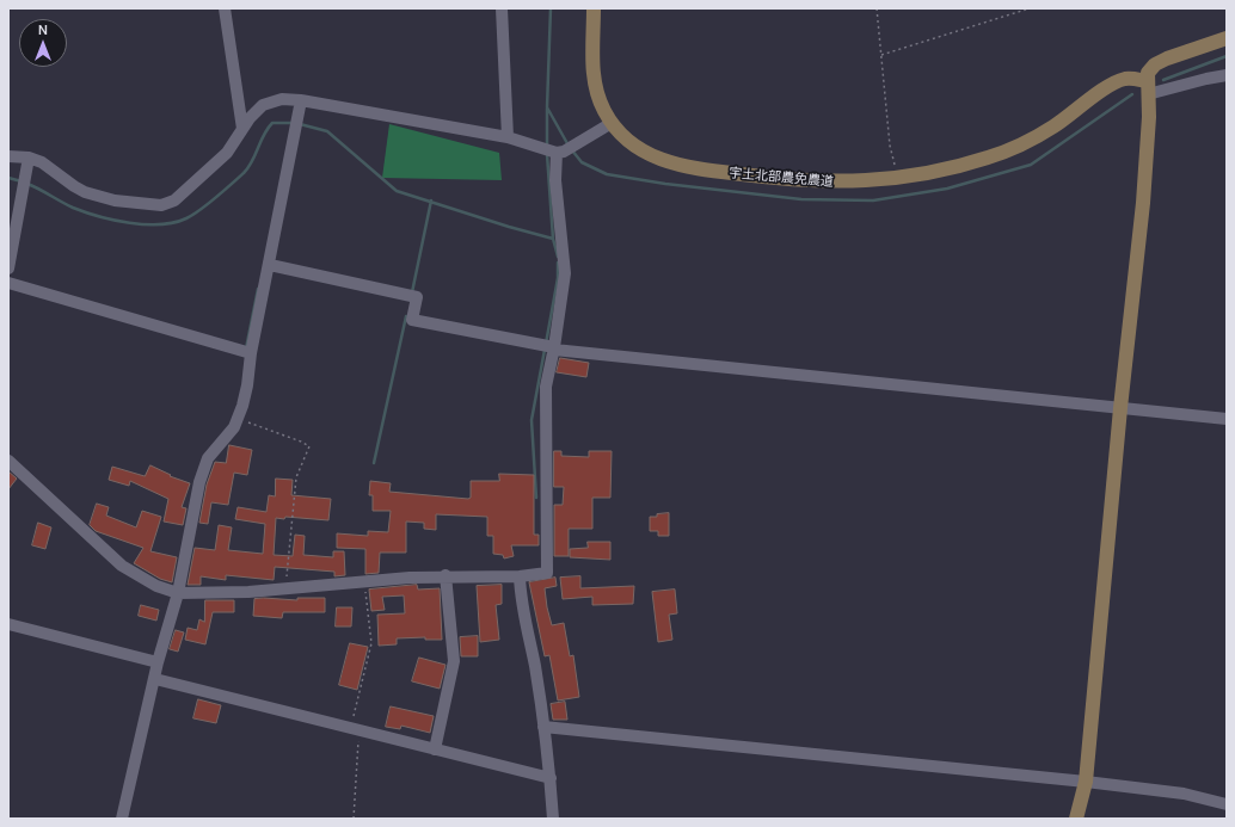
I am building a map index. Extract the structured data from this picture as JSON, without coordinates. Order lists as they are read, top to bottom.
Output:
{
  "streets": {
    "street": ["宇土北部農免農道"]
  },
  "north": "top"
}
